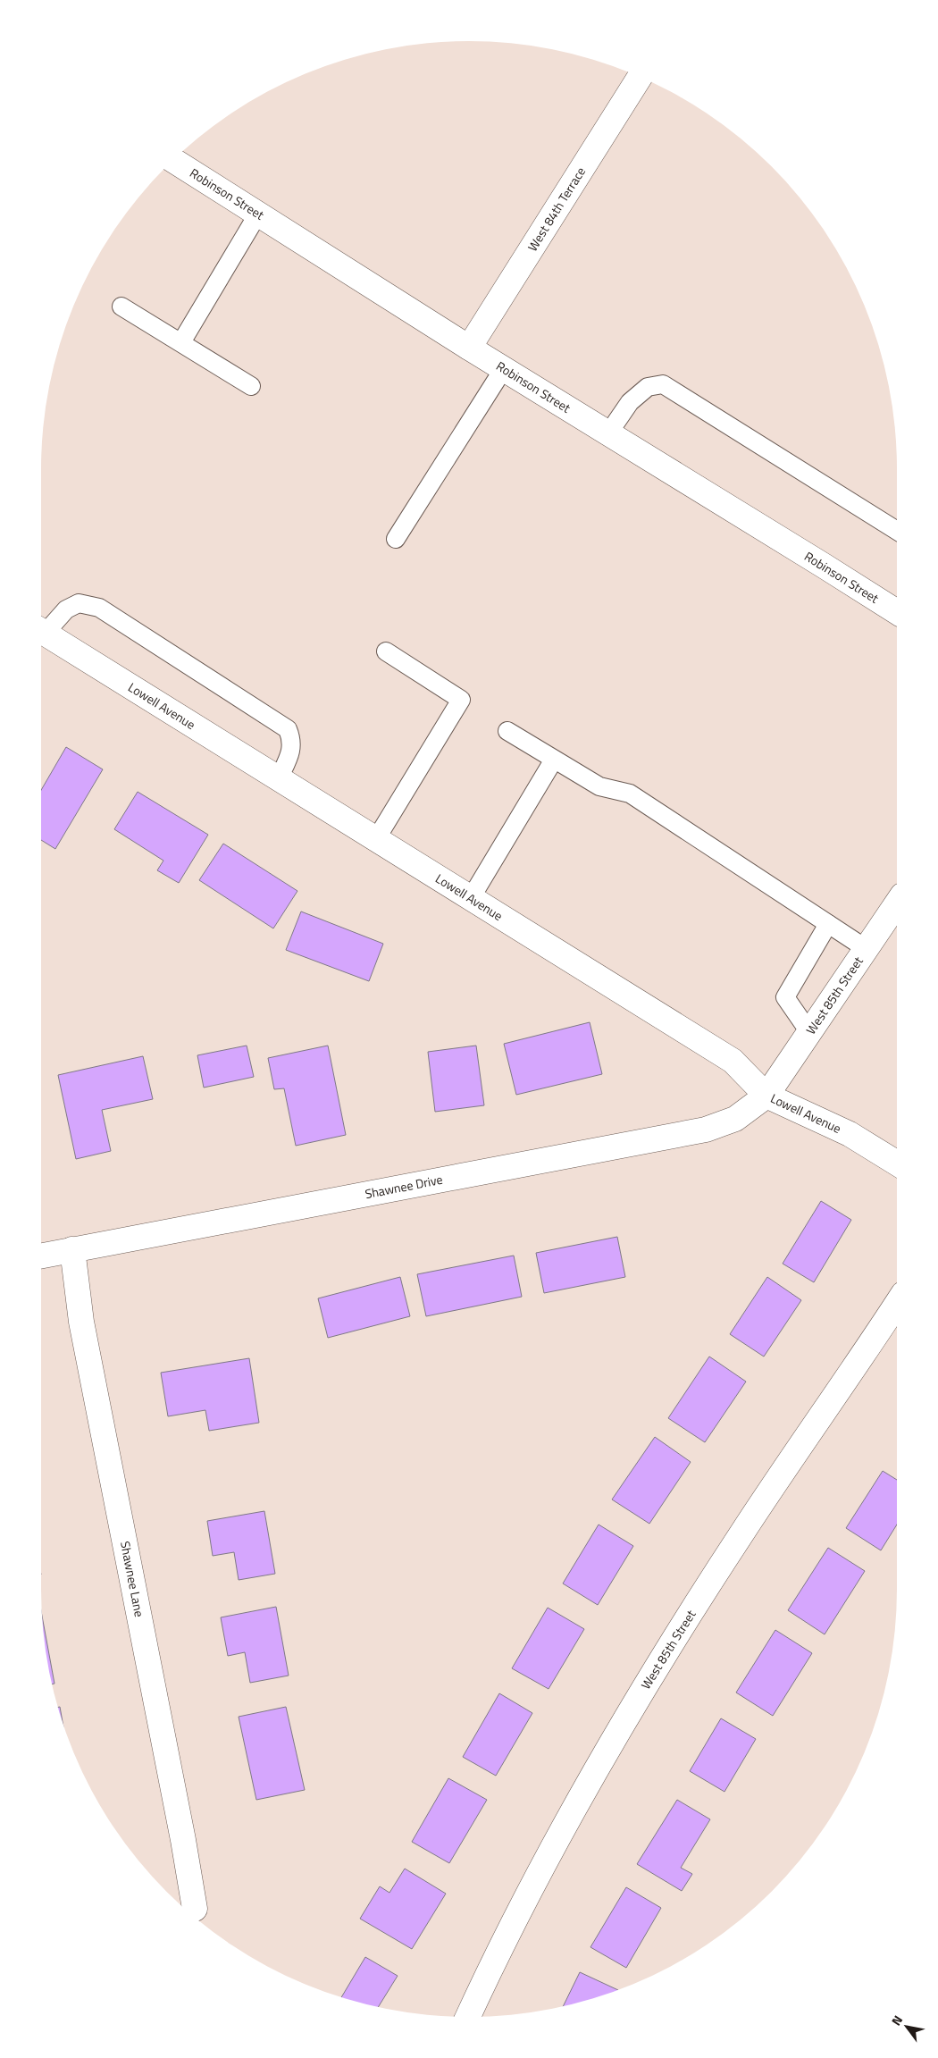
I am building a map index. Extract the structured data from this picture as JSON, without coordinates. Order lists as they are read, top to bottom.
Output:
{
  "streets": {
    "street": [
      "Robinson Street",
      "West 84th Terrace",
      "Lowell Avenue",
      "West 85th Street",
      "Shawnee Drive",
      "Shawnee Lane"
    ]
  },
  "crossings": [
    ["Robinson Street", "West 84th Terrace"],
    ["Lowell Avenue", "West 85th Street"],
    ["Lowell Avenue", "Shawnee Drive"],
    ["West 85th Street", "Shawnee Drive"],
    ["Shawnee Drive", "Shawnee Lane"]
  ],
  "north": "top left"
}
